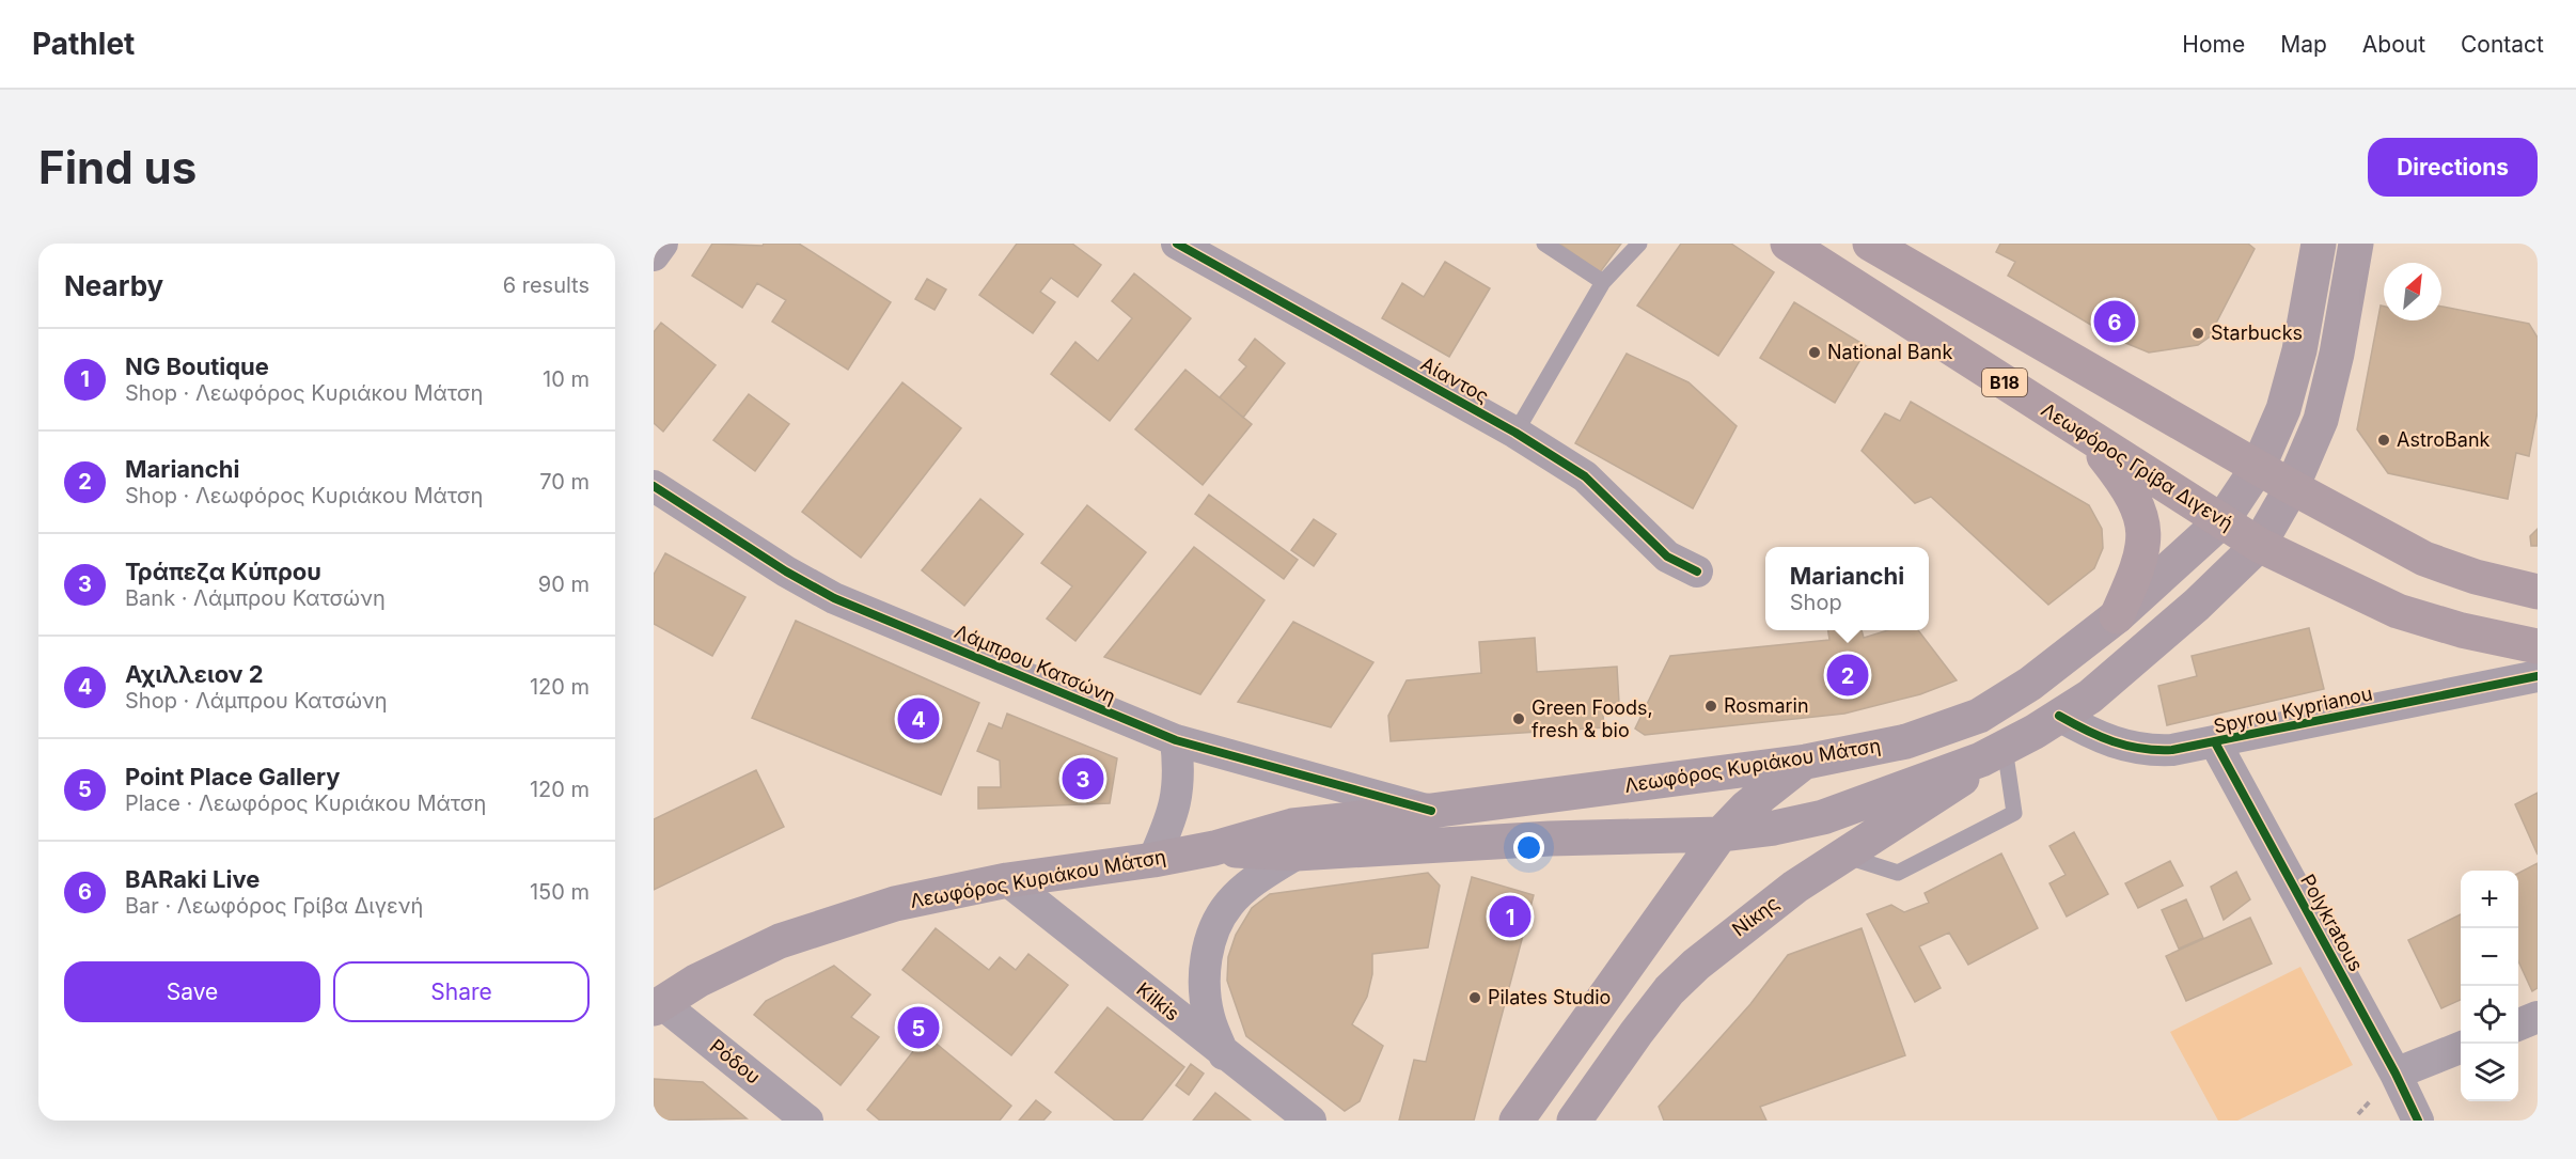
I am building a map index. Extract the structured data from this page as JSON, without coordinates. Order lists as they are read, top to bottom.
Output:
{
  "streets": {
    "main road": [
      "B18",
      "Λεωφόρος Γρίβα Διγενή",
      "Λεωφόρος Κυριάκου Μάτση",
      "Νίκης"
    ],
    "street": [
      "Αίαντος",
      "Λάμπρου Κατσώνη",
      "Spyrou Kyprianou",
      "Polykratous",
      "Kilkis",
      "Ρόδου"
    ]
  },
  "crossings": [
    ["B18", "Λεωφόρος Γρίβα Διγενή"],
    ["B18", "Λεωφόρος Κυριάκου Μάτση"],
    ["Λεωφόρος Γρίβα Διγενή", "Λεωφόρος Κυριάκου Μάτση"],
    ["Λάμπρου Κατσώνη", "Λεωφόρος Κυριάκου Μάτση"],
    ["Spyrou Kyprianou", "Λεωφόρος Κυριάκου Μάτση"],
    ["Spyrou Kyprianou", "Polykratous"],
    ["Λεωφόρος Κυριάκου Μάτση", "Νίκης"],
    ["Λεωφόρος Κυριάκου Μάτση", "Kilkis"],
    ["Λεωφόρος Κυριάκου Μάτση", "Ρόδου"]
  ],
  "places": [
    "Starbucks",
    "National Bank",
    "AstroBank",
    "Rosmarin",
    "Green Foods, fresh & bio",
    "Pilates Studio"
  ],
  "north": "top right",
  "page": {
    "header": "Pathlet",
    "nav": [
      "Home",
      "Map",
      "About",
      "Contact"
    ],
    "buttons": [
      "Directions",
      ["Save", "Share"]
    ],
    "title": "Find us",
    "heading": ["Nearby", "6 results"],
    "pins": [
      "6",
      "2",
      "4",
      "3",
      "1",
      "5"
    ],
    "list": [
      {
        "mark": "1",
        "name": "NG Boutique",
        "note": "Shop · Λεωφόρος Κυριάκου Μάτση",
        "value": "10 m"
      },
      {
        "mark": "2",
        "name": "Marianchi",
        "note": "Shop · Λεωφόρος Κυριάκου Μάτση",
        "value": "70 m"
      },
      {
        "mark": "3",
        "name": "Τράπεζα Κύπρου",
        "note": "Bank · Λάμπρου Κατσώνη",
        "value": "90 m"
      },
      {
        "mark": "4",
        "name": "Αχιλλειον 2",
        "note": "Shop · Λάμπρου Κατσώνη",
        "value": "120 m"
      },
      {
        "mark": "5",
        "name": "Point Place Gallery",
        "note": "Place · Λεωφόρος Κυριάκου Μάτση",
        "value": "120 m"
      },
      {
        "mark": "6",
        "name": "BARaki Live",
        "note": "Bar · Λεωφόρος Γρίβα Διγενή",
        "value": "150 m"
      }
    ],
    "popup": ["Marianchi", "Shop"],
    "map_buttons": ["+", "−"]
  }
}
